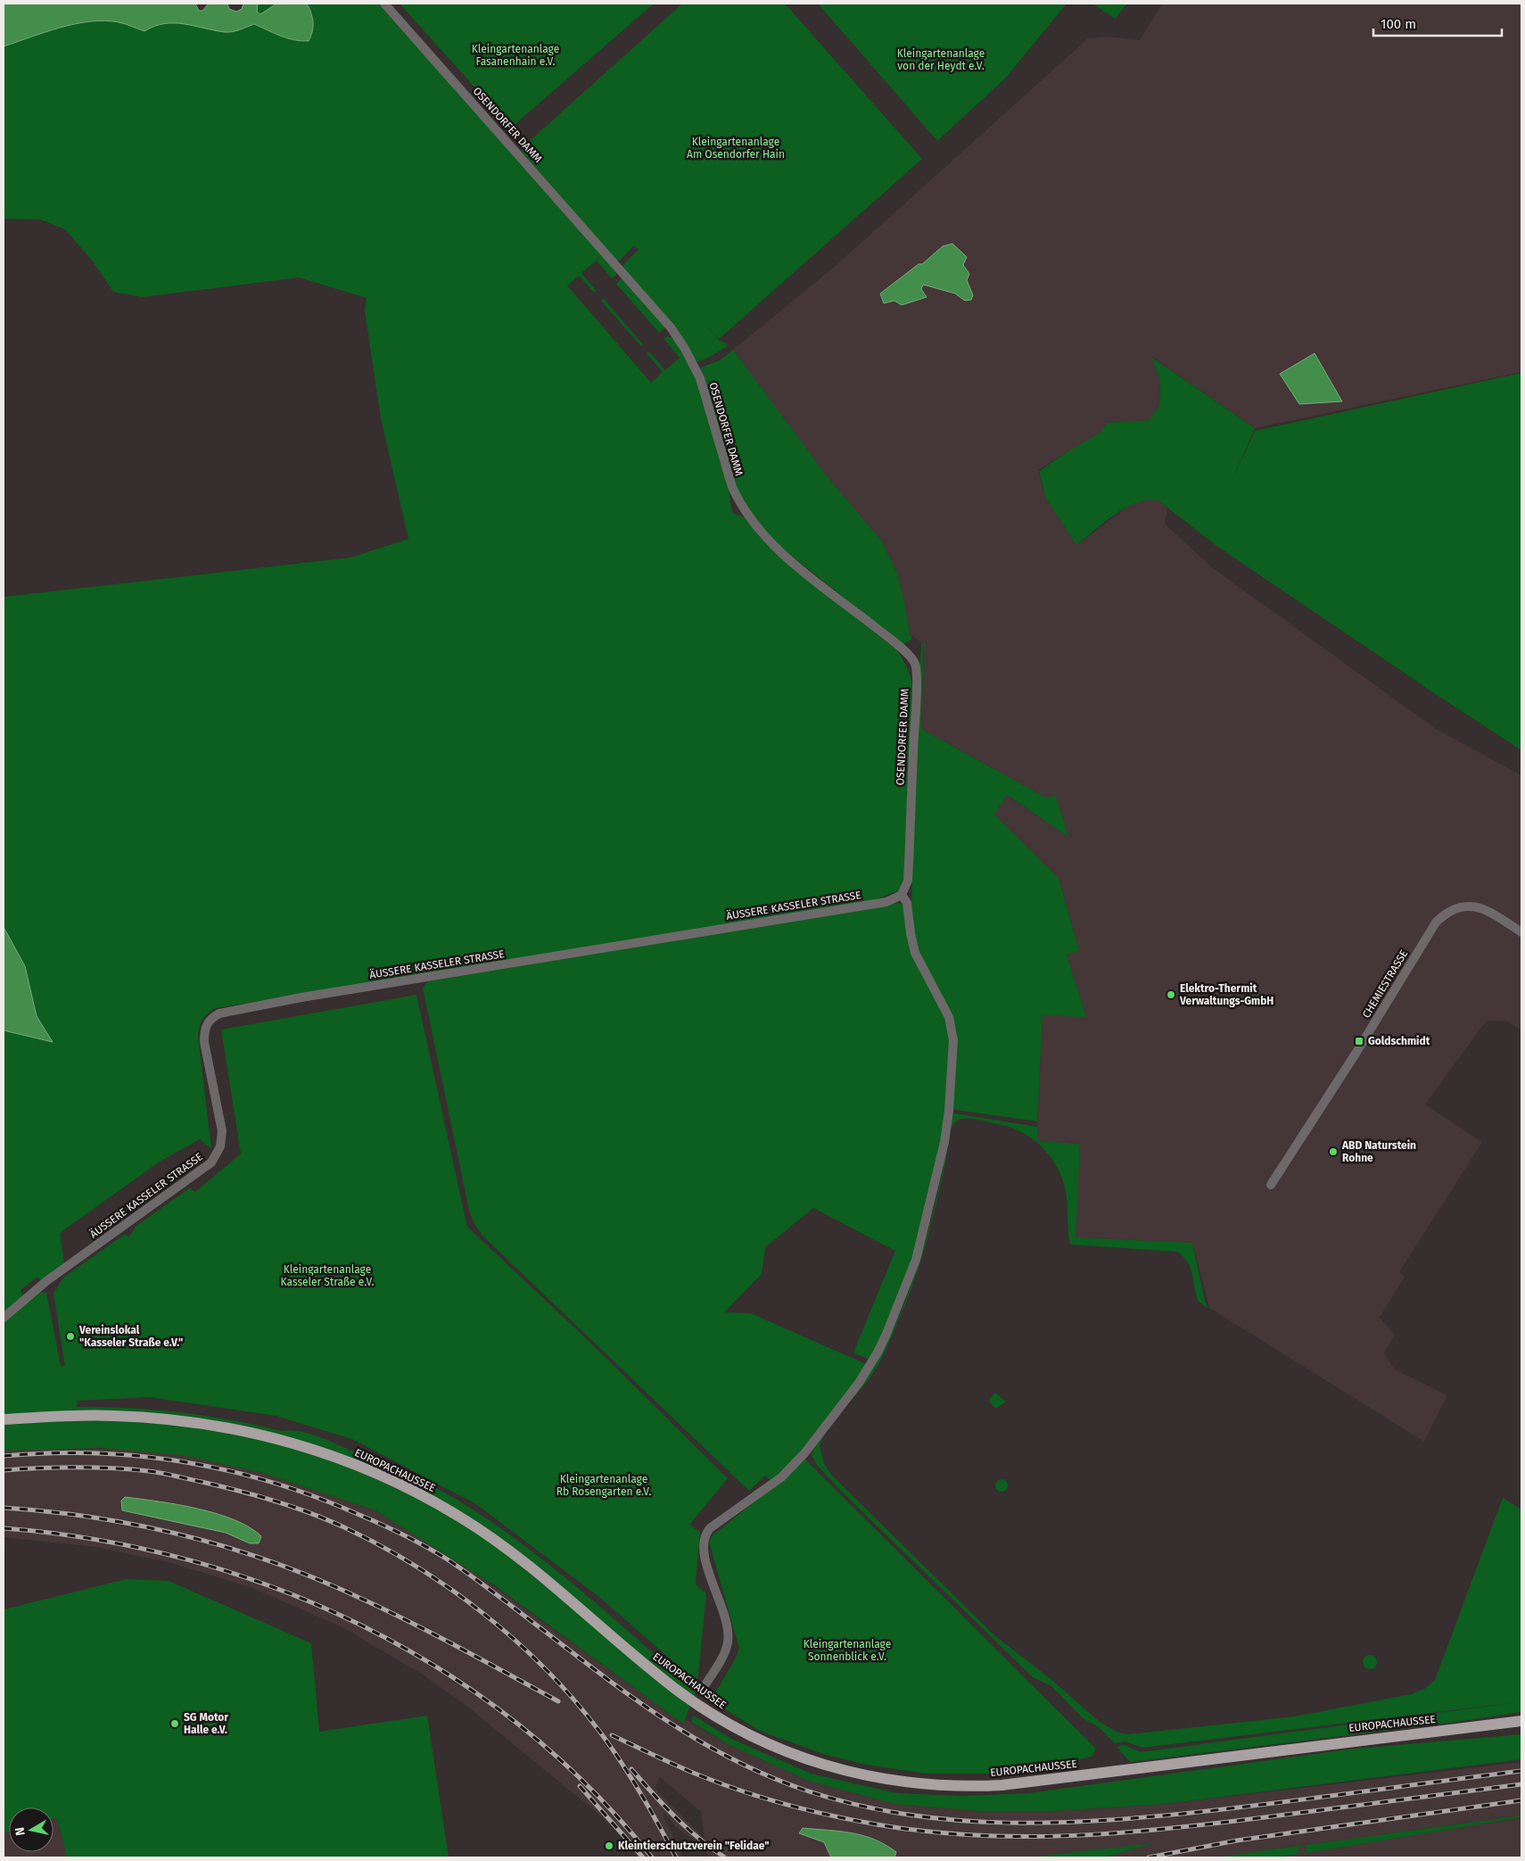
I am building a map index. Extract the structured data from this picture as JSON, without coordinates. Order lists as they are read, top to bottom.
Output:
{
  "streets": {
    "main road": ["EUROPACHAUSSEE"],
    "street": ["OSENDORFER DAMM", "ÄUSSERE KASSELER STRASSE", "CHEMIESTRASSE"]
  },
  "crossings": [
    ["OSENDORFER DAMM", "ÄUSSERE KASSELER STRASSE"]
  ],
  "parks": [
    "Kleingartenanlage Fasanenhain e.V.",
    "Kleingartenanlage von der Heydt e.V.",
    "Kleingartenanlage Am Osendorfer Hain",
    "Kleingartenanlage Kasseler Straße e.V.",
    "Kleingartenanlage Rb Rosengarten e.V.",
    "Kleingartenanlage Sonnenblick e.V."
  ],
  "places": {
    "other": [
      "Elektro-Thermit Verwaltungs-GmbH",
      "ABD Naturstein Rohne",
      "Vereinslokal \"Kasseler Straße e.V.\"",
      "SG Motor Halle e.V.",
      "Kleintierschutzverein \"Felidae\""
    ],
    "transit": ["Goldschmidt"]
  },
  "scale_bar": "100 m",
  "north": "left"
}
